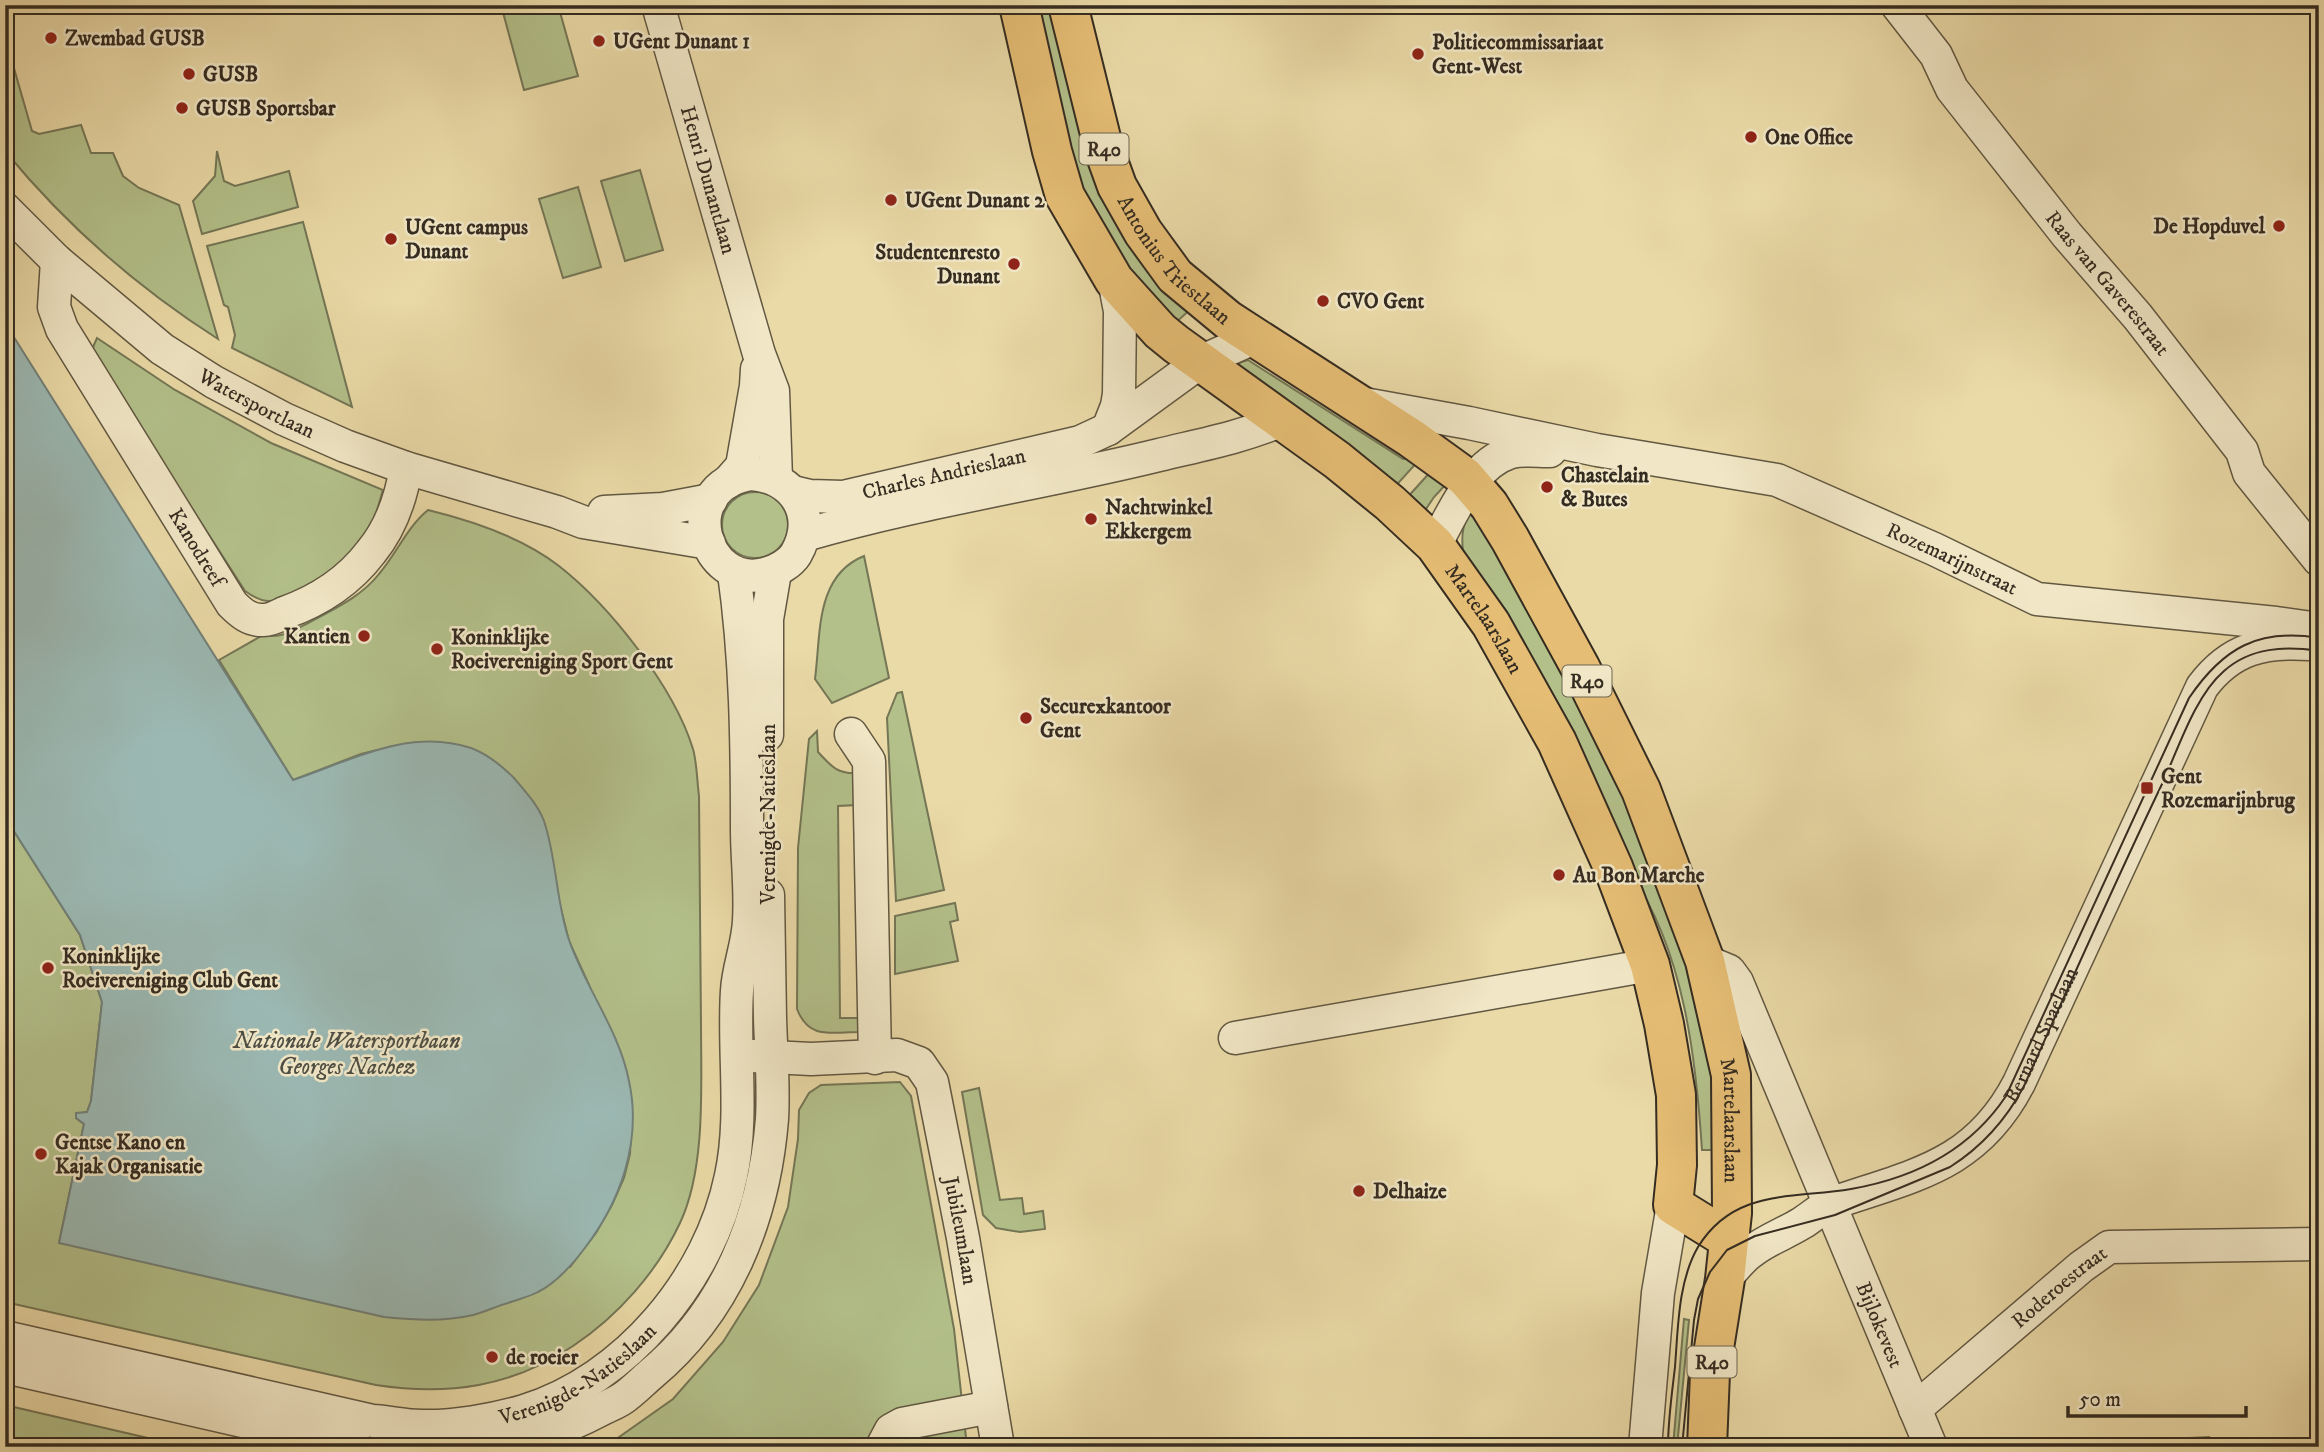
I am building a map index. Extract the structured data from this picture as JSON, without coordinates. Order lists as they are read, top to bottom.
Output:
{
  "streets": {
    "main road": ["R40", "Antonius Triestlaan", "Martelaarslaan"],
    "street": [
      "Henri Dunantlaan",
      "Raas van Gaverestraat",
      "Watersportlaan",
      "Charles Andrieslaan",
      "Kanodreef",
      "Rozemarijnstraat",
      "Verenigde-Natieslaan",
      "Bernard Spaelaan",
      "Jubileumlaan",
      "Roderoestraat",
      "Bijlokevest"
    ]
  },
  "crossings": [
    ["R40", "Charles Andrieslaan"],
    ["R40", "Martelaarslaan"],
    ["Henri Dunantlaan", "Watersportlaan"],
    ["Henri Dunantlaan", "Charles Andrieslaan"],
    ["Henri Dunantlaan", "Verenigde-Natieslaan"],
    ["Antonius Triestlaan", "Charles Andrieslaan"],
    ["Antonius Triestlaan", "Rozemarijnstraat"],
    ["Antonius Triestlaan", "Martelaarslaan"],
    ["Watersportlaan", "Charles Andrieslaan"],
    ["Watersportlaan", "Kanodreef"],
    ["Watersportlaan", "Verenigde-Natieslaan"],
    ["Charles Andrieslaan", "Martelaarslaan"],
    ["Charles Andrieslaan", "Verenigde-Natieslaan"],
    ["Rozemarijnstraat", "Martelaarslaan"],
    ["Martelaarslaan", "Bernard Spaelaan"],
    ["Martelaarslaan", "Bijlokevest"],
    ["Verenigde-Natieslaan", "Jubileumlaan"],
    ["Bernard Spaelaan", "Bijlokevest"],
    ["Roderoestraat", "Bijlokevest"]
  ],
  "water": ["Nationale Watersportbaan Georges Nachez"],
  "places": {
    "other": [
      "Zwembad GUSB",
      "UGent Dunant 1",
      "Politiecommissariaat Gent-West",
      "GUSB",
      "GUSB Sportsbar",
      "One Office",
      "UGent Dunant 2",
      "De Hopduvel",
      "UGent campus Dunant",
      "Studentenresto Dunant",
      "CVO Gent",
      "Chastelain & Butes",
      "Nachtwinkel Ekkergem",
      "Kantien",
      "Koninklijke Roeivereniging Sport Gent",
      "Securexkantoor Gent",
      "Au Bon Marche",
      "Koninklijke Roeivereniging Club Gent",
      "Gentse Kano en Kajak Organisatie",
      "Delhaize",
      "de roeier"
    ],
    "transit": ["Gent Rozemarijnbrug"]
  },
  "scale_bar": "50 m"
}
